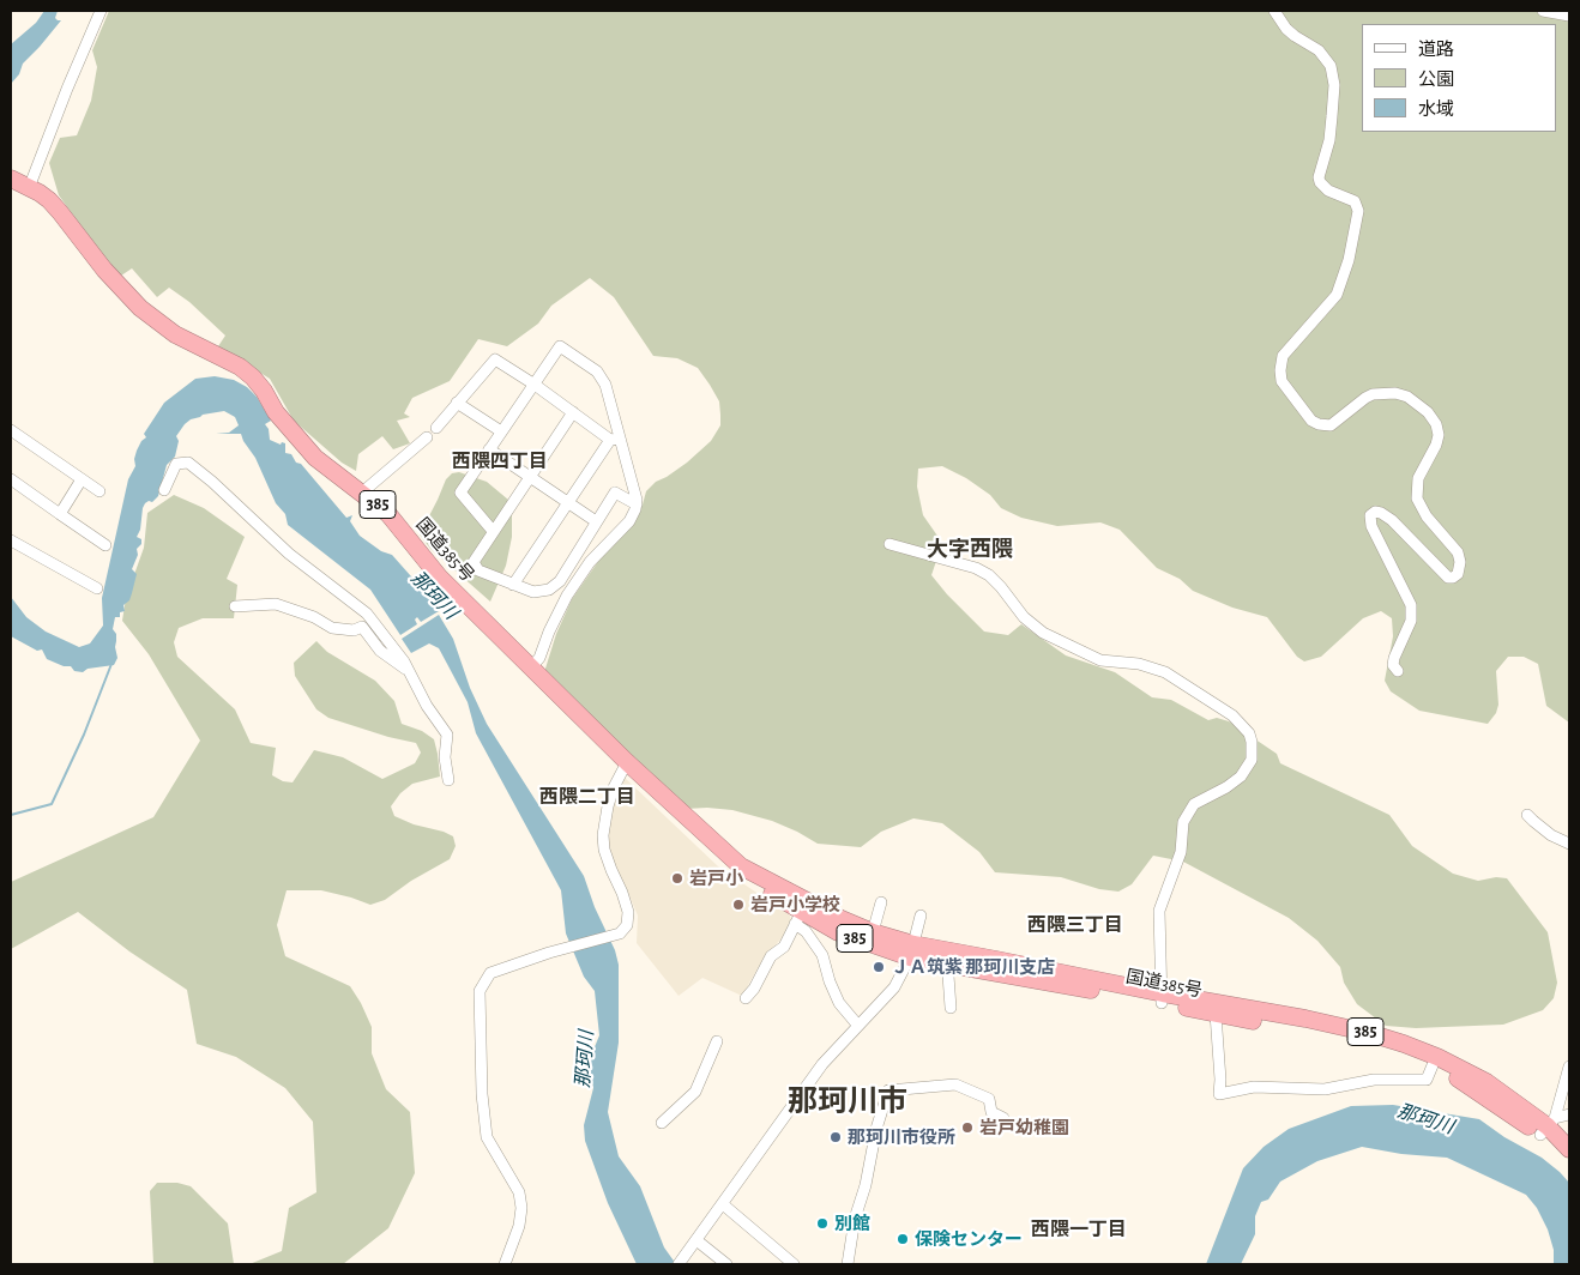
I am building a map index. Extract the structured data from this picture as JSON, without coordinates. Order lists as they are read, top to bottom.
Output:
{
  "streets": {
    "highway": ["385", "国道385号"]
  },
  "districts": [
    "西隈四丁目",
    "大字西隈",
    "西隈二丁目",
    "西隈三丁目",
    "那珂川市",
    "西隈一丁目"
  ],
  "water": ["那珂川"],
  "places": [
    "岩戸小",
    "岩戸小学校",
    "ＪＡ筑紫 那珂川支店",
    "岩戸幼稚園",
    "那珂川市役所",
    "別館",
    "保険センター"
  ],
  "legend": ["道路", "公園", "水域"]
}
